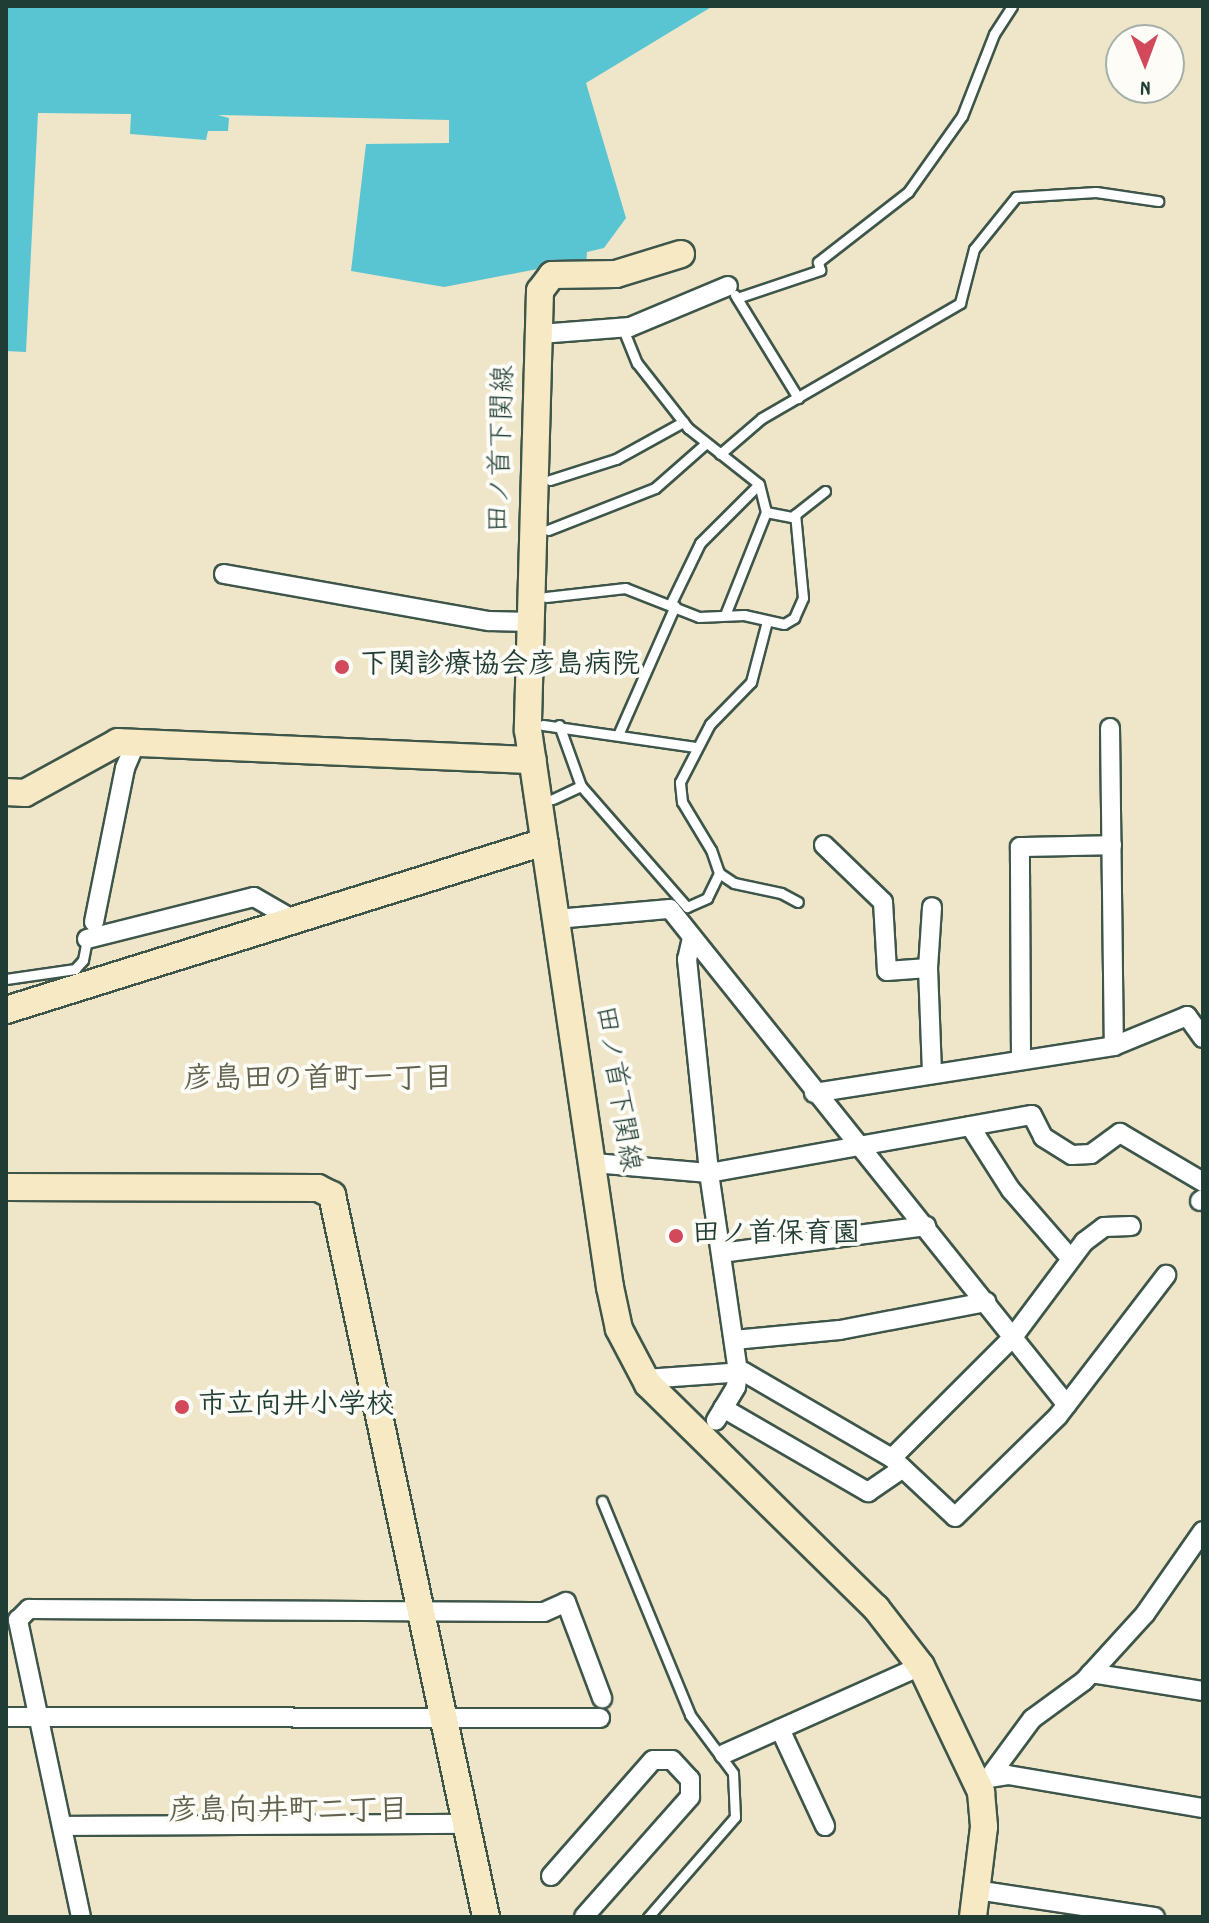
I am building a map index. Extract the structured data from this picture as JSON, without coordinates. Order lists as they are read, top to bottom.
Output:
{
  "streets": {
    "street": ["田ノ首下関線"]
  },
  "districts": ["彦島田の首町一丁目", "彦島向井町二丁目"],
  "places": ["下関診療協会彦島病院", "田ノ首保育園", "市立向井小学校"],
  "north": "bottom"
}
